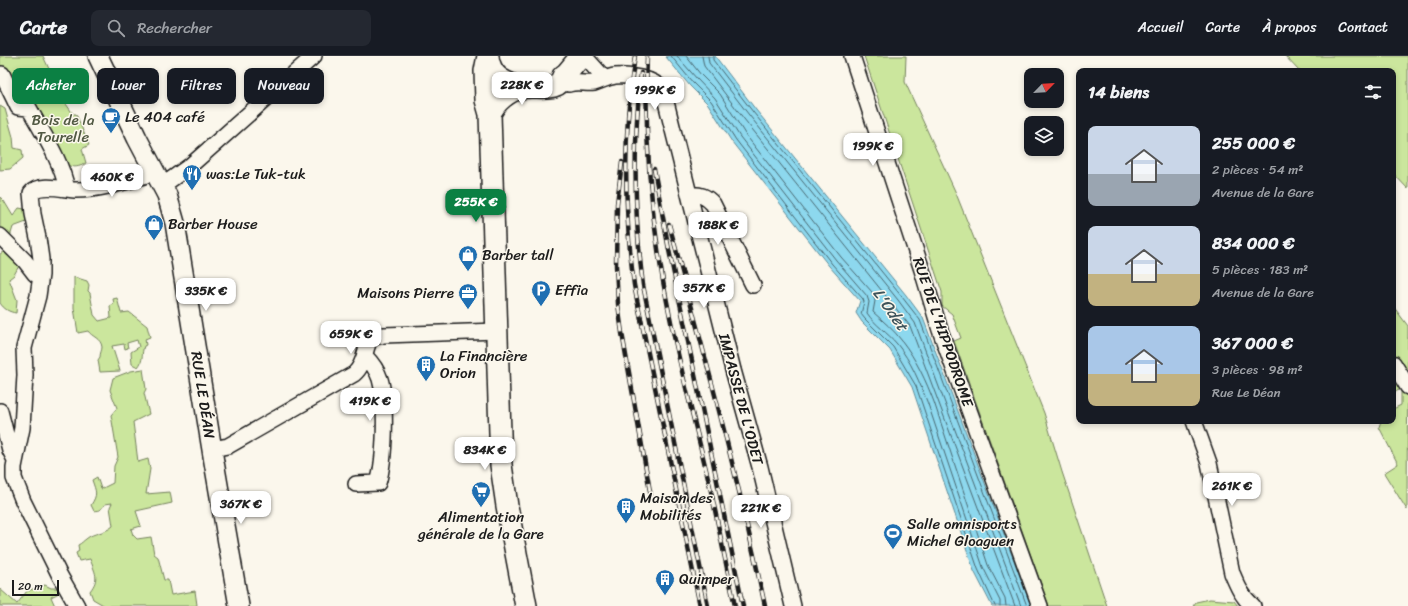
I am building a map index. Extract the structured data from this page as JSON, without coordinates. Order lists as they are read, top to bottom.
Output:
{
  "streets": {
    "street": ["RUE DE L'HIPPODROME", "RUE LE DÉAN", "IMPASSE DE L'ODET"]
  },
  "water": ["L'Odet"],
  "parks": ["Bois de la Tourelle"],
  "places": {
    "cafe": ["Le 404 café"],
    "restaurant": ["was:Le Tuk-tuk"],
    "shop": ["Barber House", "Barber tall"],
    "parking": ["Effia"],
    "office": ["Maisons Pierre"],
    "building": ["La Financière Orion", "Maison des Mobilités", "Quimper"],
    "supermarket": ["Alimentation générale de la Gare"],
    "sports": ["Salle omnisports Michel Gloaguen"]
  },
  "scale_bar": "20 m",
  "north": "top right",
  "page": {
    "header": "Carte",
    "search": "Rechercher",
    "nav": [
      "Accueil",
      "Carte",
      "À propos",
      "Contact"
    ],
    "chip": [
      "Acheter",
      "Louer",
      "Filtres",
      "Nouveau"
    ],
    "heading": "14 biens",
    "price": [
      "228K €",
      "199K €",
      "199K €",
      "460K €",
      "255K €",
      "188K €",
      "357K €",
      "335K €",
      "659K €",
      "419K €",
      "834K €",
      "261K €",
      "367K €",
      "221K €"
    ],
    "list": [
      {
        "name": "255 000 €",
        "note": "2 pièces · 54 m² · Avenue de la Gare"
      },
      {
        "name": "834 000 €",
        "note": "5 pièces · 183 m² · Avenue de la Gare"
      },
      {
        "name": "367 000 €",
        "note": "3 pièces · 98 m² · Rue Le Déan"
      }
    ],
    "scale": "20 m"
  }
}
